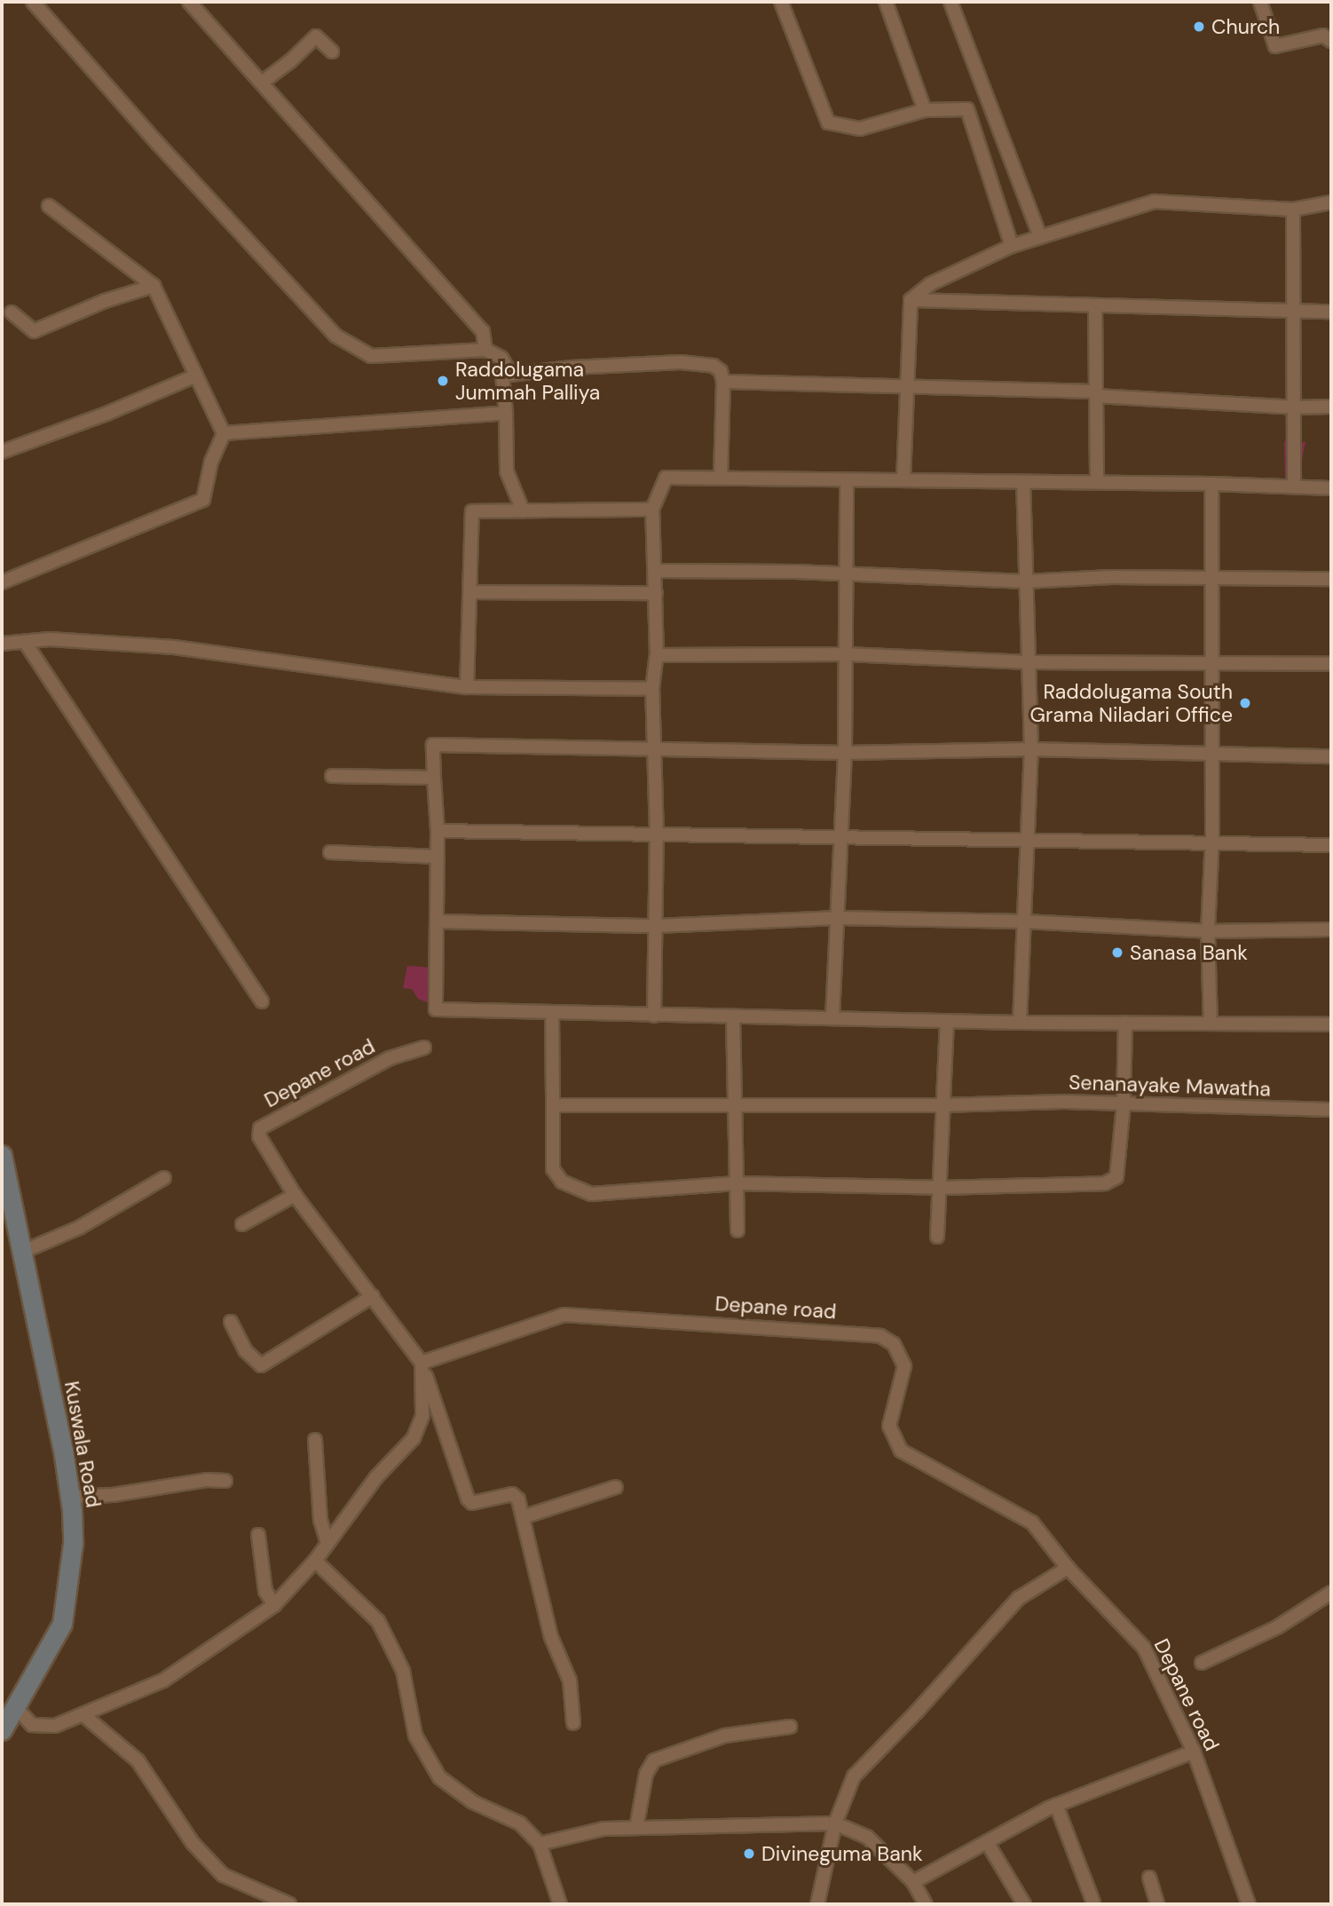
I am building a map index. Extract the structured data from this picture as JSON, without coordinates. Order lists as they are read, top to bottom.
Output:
{
  "streets": {
    "street": ["Depane road", "Senanayake Mawatha", "Kuswala Road"]
  },
  "places": [
    "Church",
    "Raddolugama Jummah Palliya",
    "Raddolugama South Grama Niladari Office",
    "Sanasa Bank",
    "Divineguma Bank"
  ]
}
